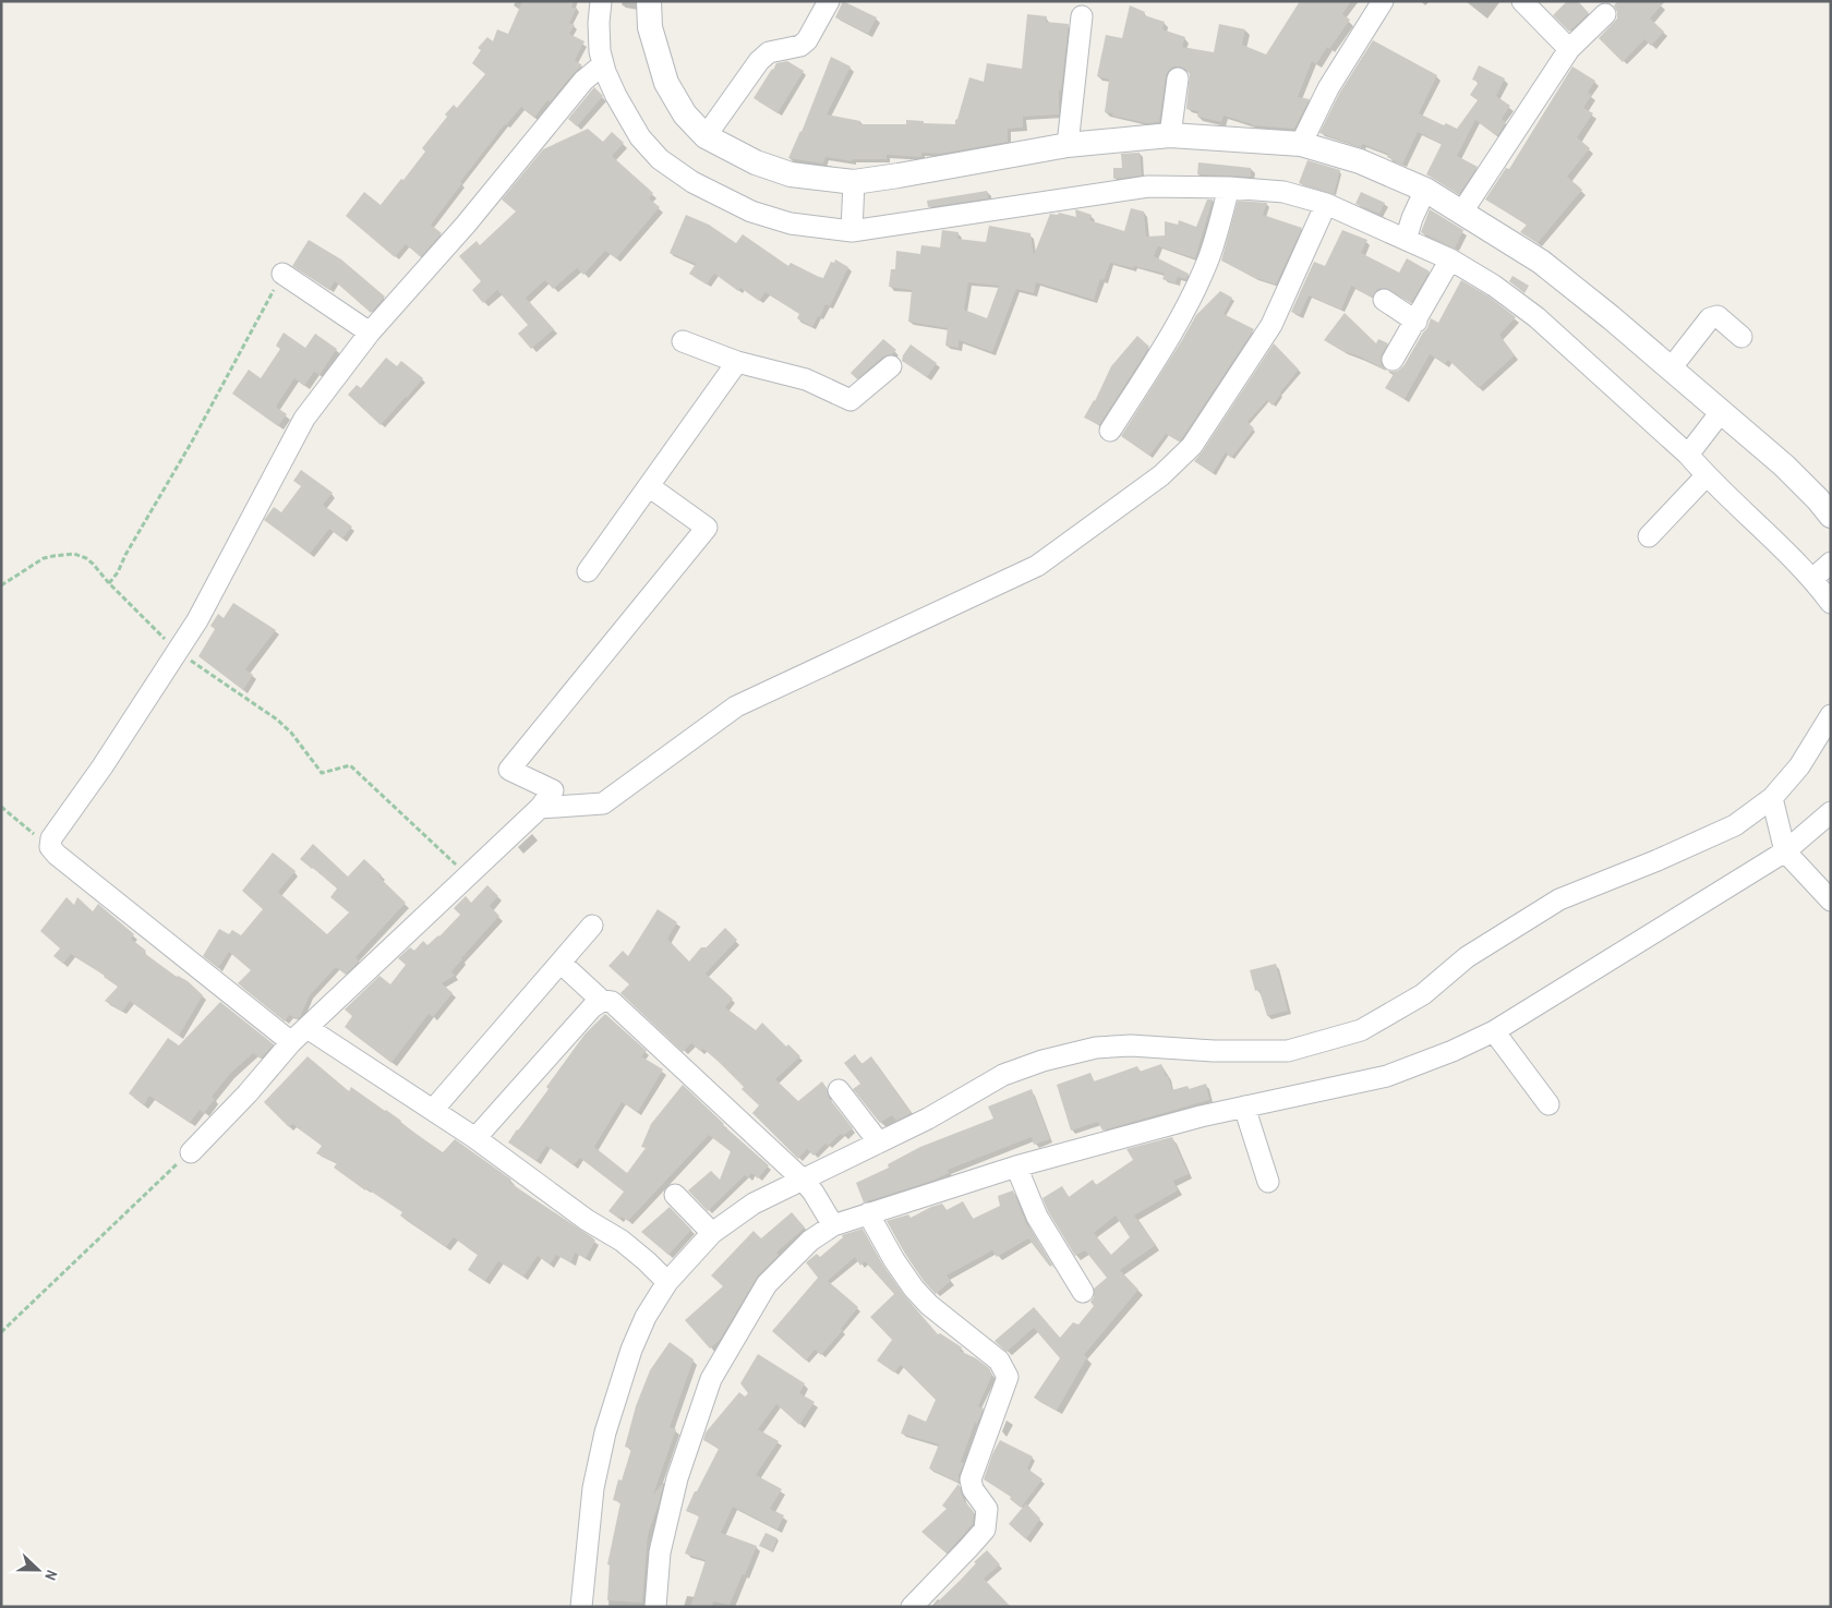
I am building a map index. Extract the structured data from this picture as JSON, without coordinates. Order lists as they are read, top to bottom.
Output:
{
  "north": "right"
}
